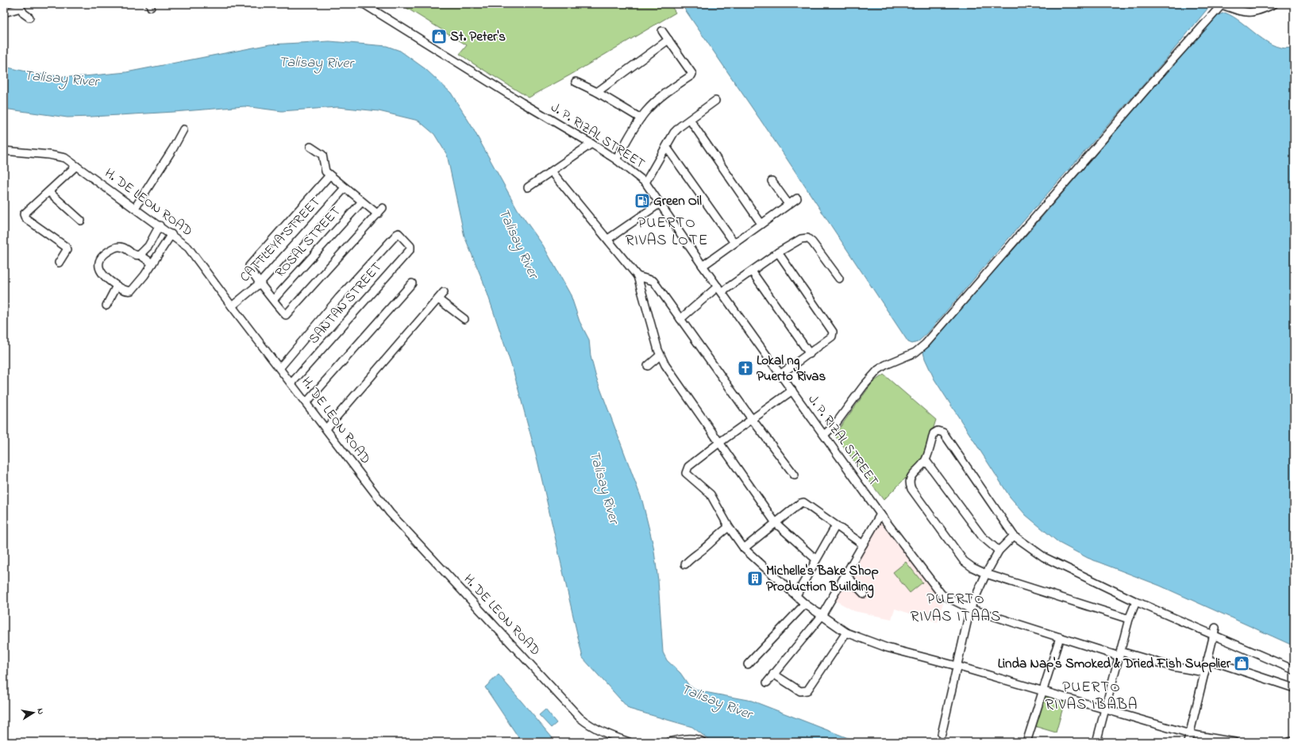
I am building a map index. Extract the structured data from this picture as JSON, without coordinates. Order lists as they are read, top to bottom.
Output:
{
  "streets": {
    "street": [
      "J. P. RIZAL STREET",
      "H. DE LEON ROAD",
      "CATTLEYA STREET",
      "ROSAL STREET",
      "SANTAN STREET"
    ]
  },
  "crossings": [
    ["H. DE LEON ROAD", "CATTLEYA STREET"],
    ["H. DE LEON ROAD", "SANTAN STREET"]
  ],
  "districts": ["PUERTO RIVAS LOTE", "PUERTO RIVAS ITAAS", "PUERTO RIVAS IBABA"],
  "water": ["Talisay River"],
  "places": {
    "shop": ["St. Peter's", "Linda Nap's Smoked & Dried Fish Supplier"],
    "fuel station": ["Green Oil"],
    "church": ["Lokal ng Puerto Rivas"],
    "building": ["Michelle's Bake Shop Production Building"]
  },
  "north": "right"
}
